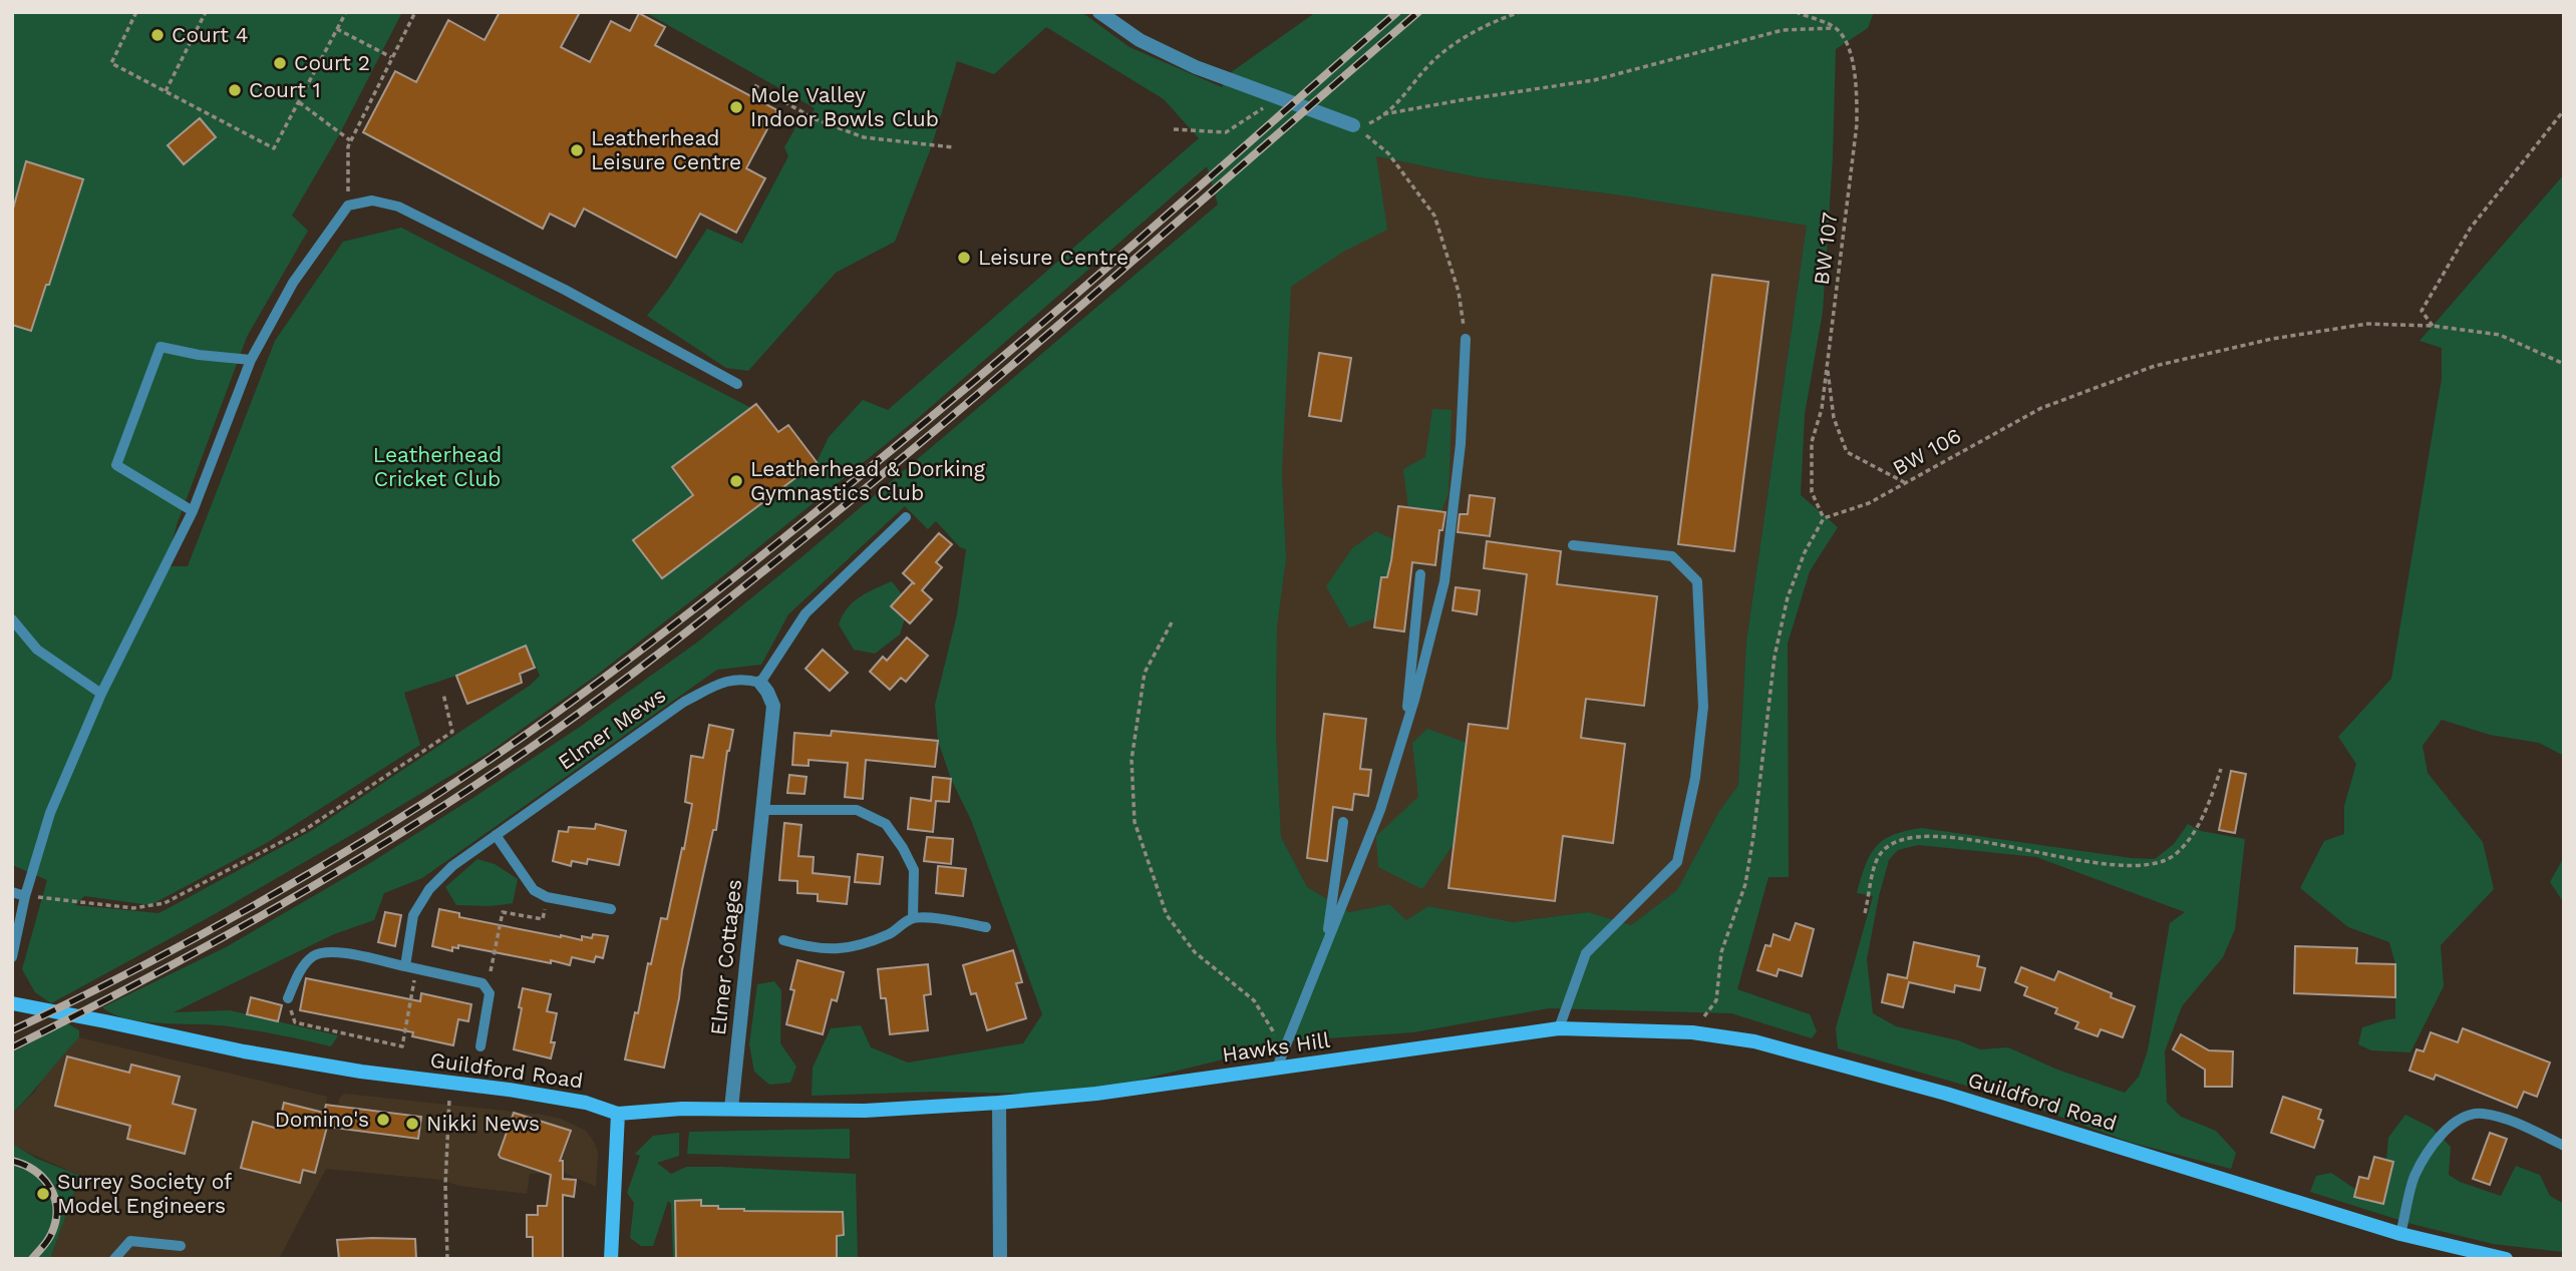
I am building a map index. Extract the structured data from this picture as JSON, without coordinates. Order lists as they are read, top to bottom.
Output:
{
  "streets": {
    "main road": ["Hawks Hill", "Guildford Road"],
    "street": ["Elmer Cottages"],
    "lane": ["Elmer Mews"],
    "path": ["BW 107", "BW 106"]
  },
  "crossings": [
    ["BW 107", "BW 106"],
    ["Elmer Mews", "Elmer Cottages"],
    ["Elmer Cottages", "Guildford Road"],
    ["Hawks Hill", "Guildford Road"]
  ],
  "parks": ["Leatherhead Cricket Club"],
  "places": [
    "Court 4",
    "Court 2",
    "Court 1",
    "Mole Valley Indoor Bowls Club",
    "Leatherhead Leisure Centre",
    "Leisure Centre",
    "Leatherhead & Dorking Gymnastics Club",
    "Domino's",
    "Nikki News",
    "Surrey Society of Model Engineers"
  ]
}
